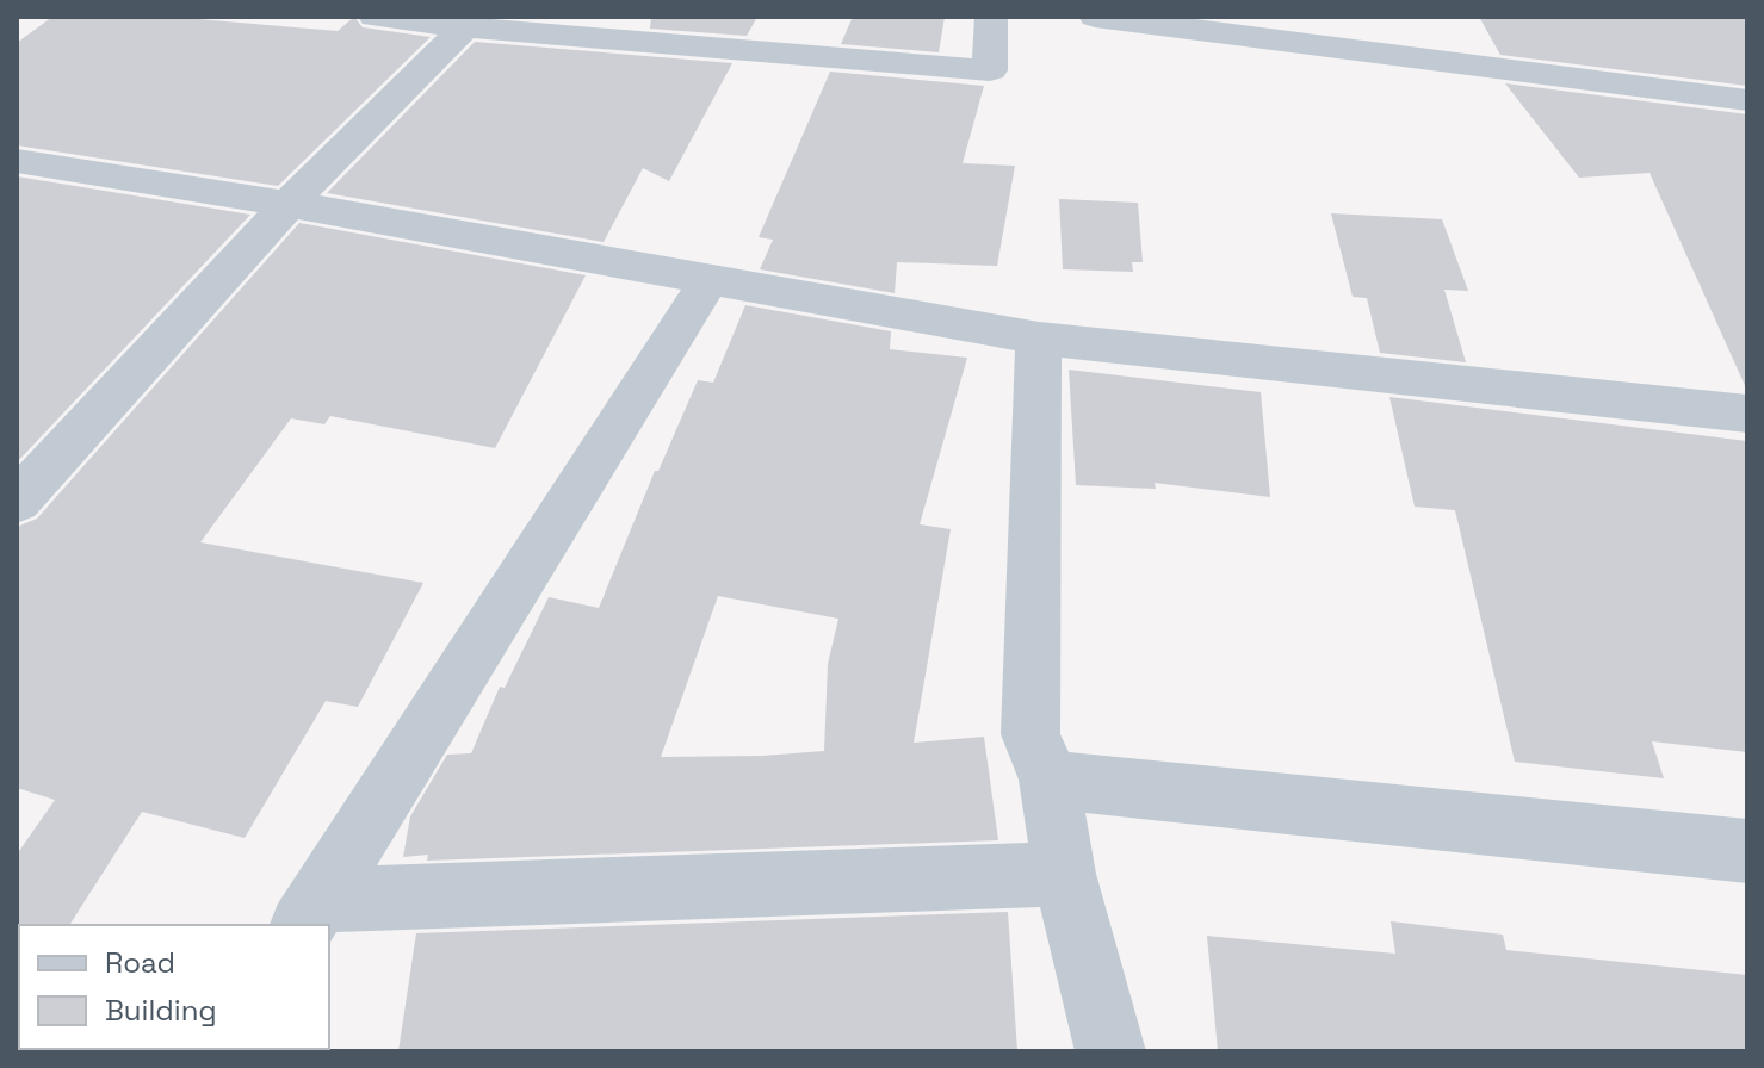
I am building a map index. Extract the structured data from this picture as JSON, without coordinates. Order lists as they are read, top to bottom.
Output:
{
  "legend": ["Road", "Building"]
}
